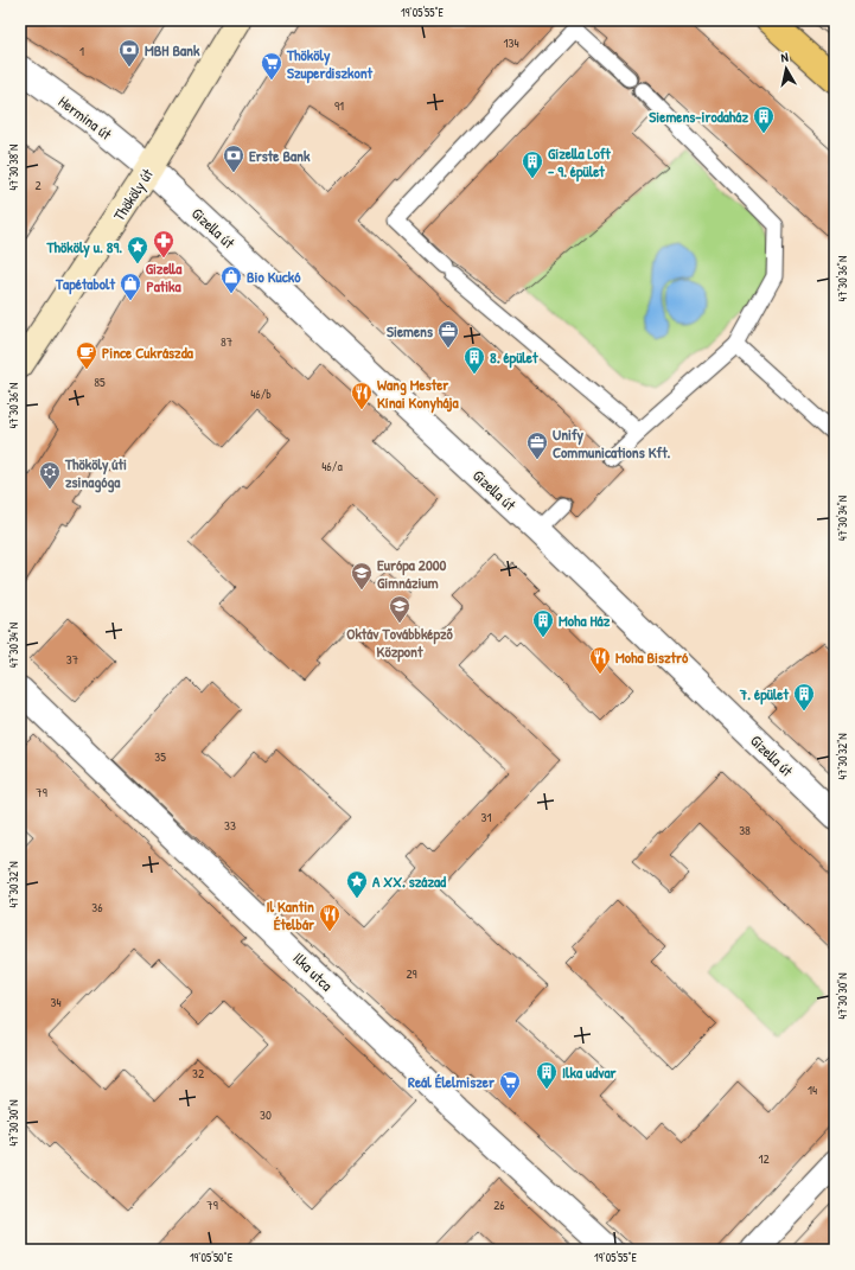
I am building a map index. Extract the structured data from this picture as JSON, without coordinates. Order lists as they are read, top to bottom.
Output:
{
  "streets": {
    "main road": ["Thököly út"],
    "street": ["Hermina út", "Gizella út", "Ilka utca"]
  },
  "crossings": [
    ["Hermina út", "Thököly út"],
    ["Hermina út", "Gizella út"],
    ["Thököly út", "Gizella út"]
  ],
  "places": {
    "bank": ["MBH Bank", "Erste Bank"],
    "supermarket": ["Thököly Szuperdiszkont", "Reál Élelmiszer"],
    "building": [
      "Siemens-irodaház",
      "Gizella Loft - 9. épület",
      "8. épület",
      "Moha Ház",
      "7. épület",
      "Ilka udvar"
    ],
    "pharmacy": ["Gizella Patika"],
    "place": ["Thököly u. 89.", "A XX. század"],
    "shop": ["Bio Kuckó", "Tapétabolt"],
    "office": ["Siemens", "Unify Communications Kft."],
    "cafe": ["Pince Cukrászda"],
    "restaurant": ["Wang Mester Kínai Konyhája", "Moha Bisztró", "Il Kantin Ételbár"],
    "synagogue": ["Thököly úti zsinagóga"],
    "school or university": ["Európa 2000 Gimnázium", "Oktáv Továbbképző Központ"]
  },
  "house_numbers": [
    "134",
    "1",
    "91",
    "2",
    "87",
    "85",
    "46/b",
    "46/a",
    "37",
    "35",
    "79",
    "31",
    "33",
    "38",
    "36",
    "29",
    "34",
    "32",
    "14",
    "30",
    "12",
    "79",
    "26"
  ],
  "north": "top",
  "coordinates": [
    "19°05'55\"E",
    "47°30'38\"N",
    "47°30'36\"N",
    "47°30'34\"N",
    "47°30'32\"N",
    "47°30'30\"N",
    "19°05'50\"E"
  ]
}
